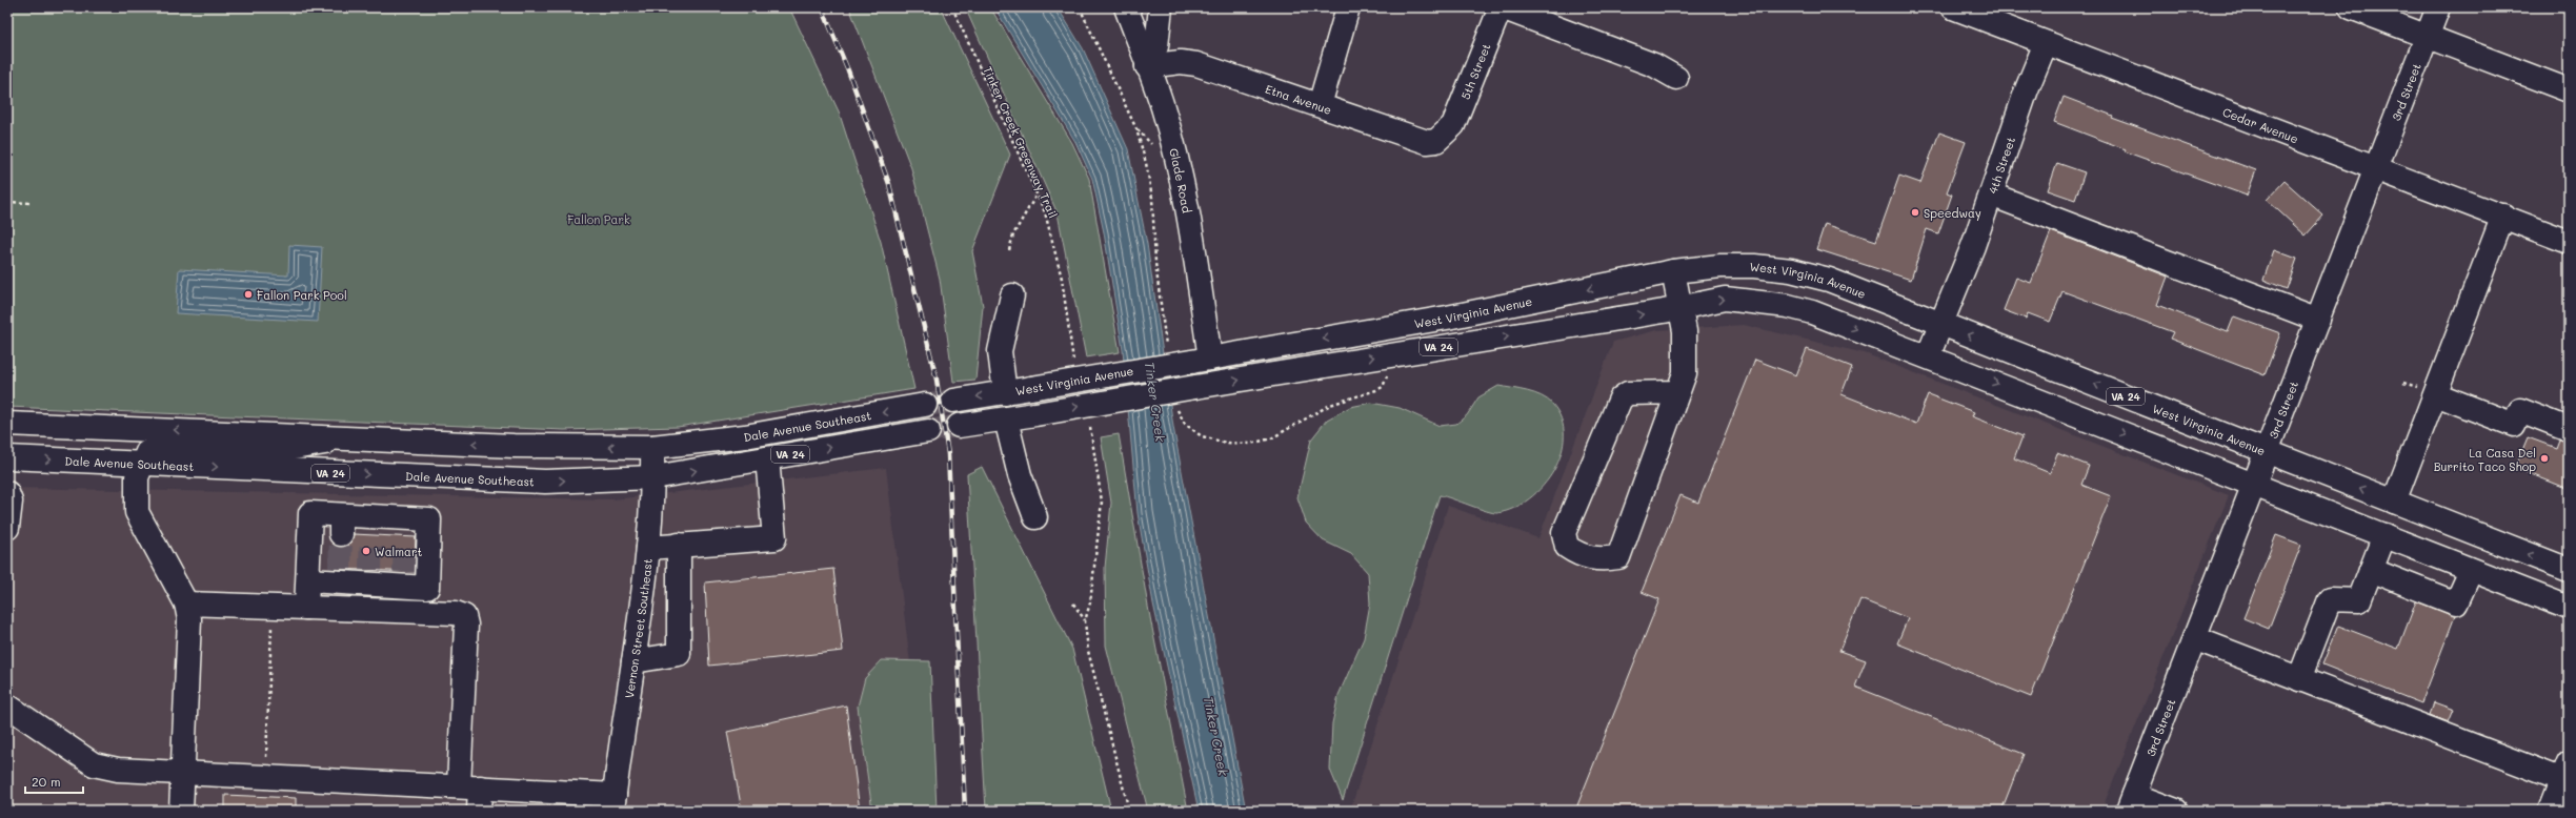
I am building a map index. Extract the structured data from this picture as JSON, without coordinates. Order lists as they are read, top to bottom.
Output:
{
  "streets": {
    "main road": [
      "5th Street",
      "3rd Street",
      "Etna Avenue",
      "Cedar Avenue",
      "4th Street",
      "Glade Road",
      "West Virginia Avenue",
      "VA 24",
      "Dale Avenue Southeast",
      "Vernon Street Southeast"
    ],
    "path": ["Tinker Creek Greenway Trail"]
  },
  "crossings": [
    ["5th Street", "Etna Avenue"],
    ["3rd Street", "Cedar Avenue"],
    ["3rd Street", "West Virginia Avenue"],
    ["3rd Street", "VA 24"],
    ["Etna Avenue", "Glade Road"],
    ["Cedar Avenue", "4th Street"],
    ["4th Street", "West Virginia Avenue"],
    ["4th Street", "VA 24"],
    ["Glade Road", "West Virginia Avenue"],
    ["West Virginia Avenue", "VA 24"],
    ["Dale Avenue Southeast", "Vernon Street Southeast"]
  ],
  "water": ["Tinker Creek"],
  "parks": ["Fallon Park"],
  "places": [
    "Speedway",
    "Fallon Park Pool",
    "La Casa Del Burrito Taco Shop",
    "Walmart"
  ],
  "scale_bar": "20 m"
}
